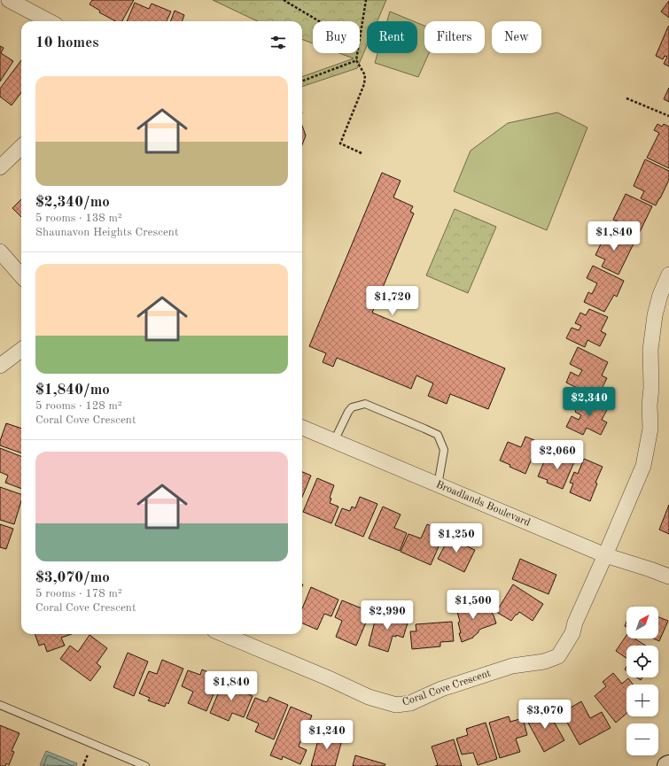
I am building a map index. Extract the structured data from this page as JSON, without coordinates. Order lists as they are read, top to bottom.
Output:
{
  "streets": {
    "street": ["Broadlands Boulevard", "Coral Cove Crescent"]
  },
  "crossings": [
    ["Broadlands Boulevard", "Coral Cove Crescent"]
  ],
  "north": "top right",
  "page": {
    "chip": [
      "Buy",
      "Rent",
      "Filters",
      "New"
    ],
    "heading": "10 homes",
    "list": [
      {
        "name": "$2,340/mo",
        "note": "5 rooms · 138 m² · Shaunavon Heights Crescent"
      },
      {
        "name": "$1,840/mo",
        "note": "5 rooms · 128 m² · Coral Cove Crescent"
      },
      {
        "name": "$3,070/mo",
        "note": "5 rooms · 178 m² · Coral Cove Crescent"
      }
    ],
    "price": [
      "$1,840",
      "$1,720",
      "$2,340",
      "$2,060",
      "$1,250",
      "$1,500",
      "$2,990",
      "$1,840",
      "$3,070",
      "$1,240"
    ],
    "map_buttons": ["+", "−"]
  }
}
